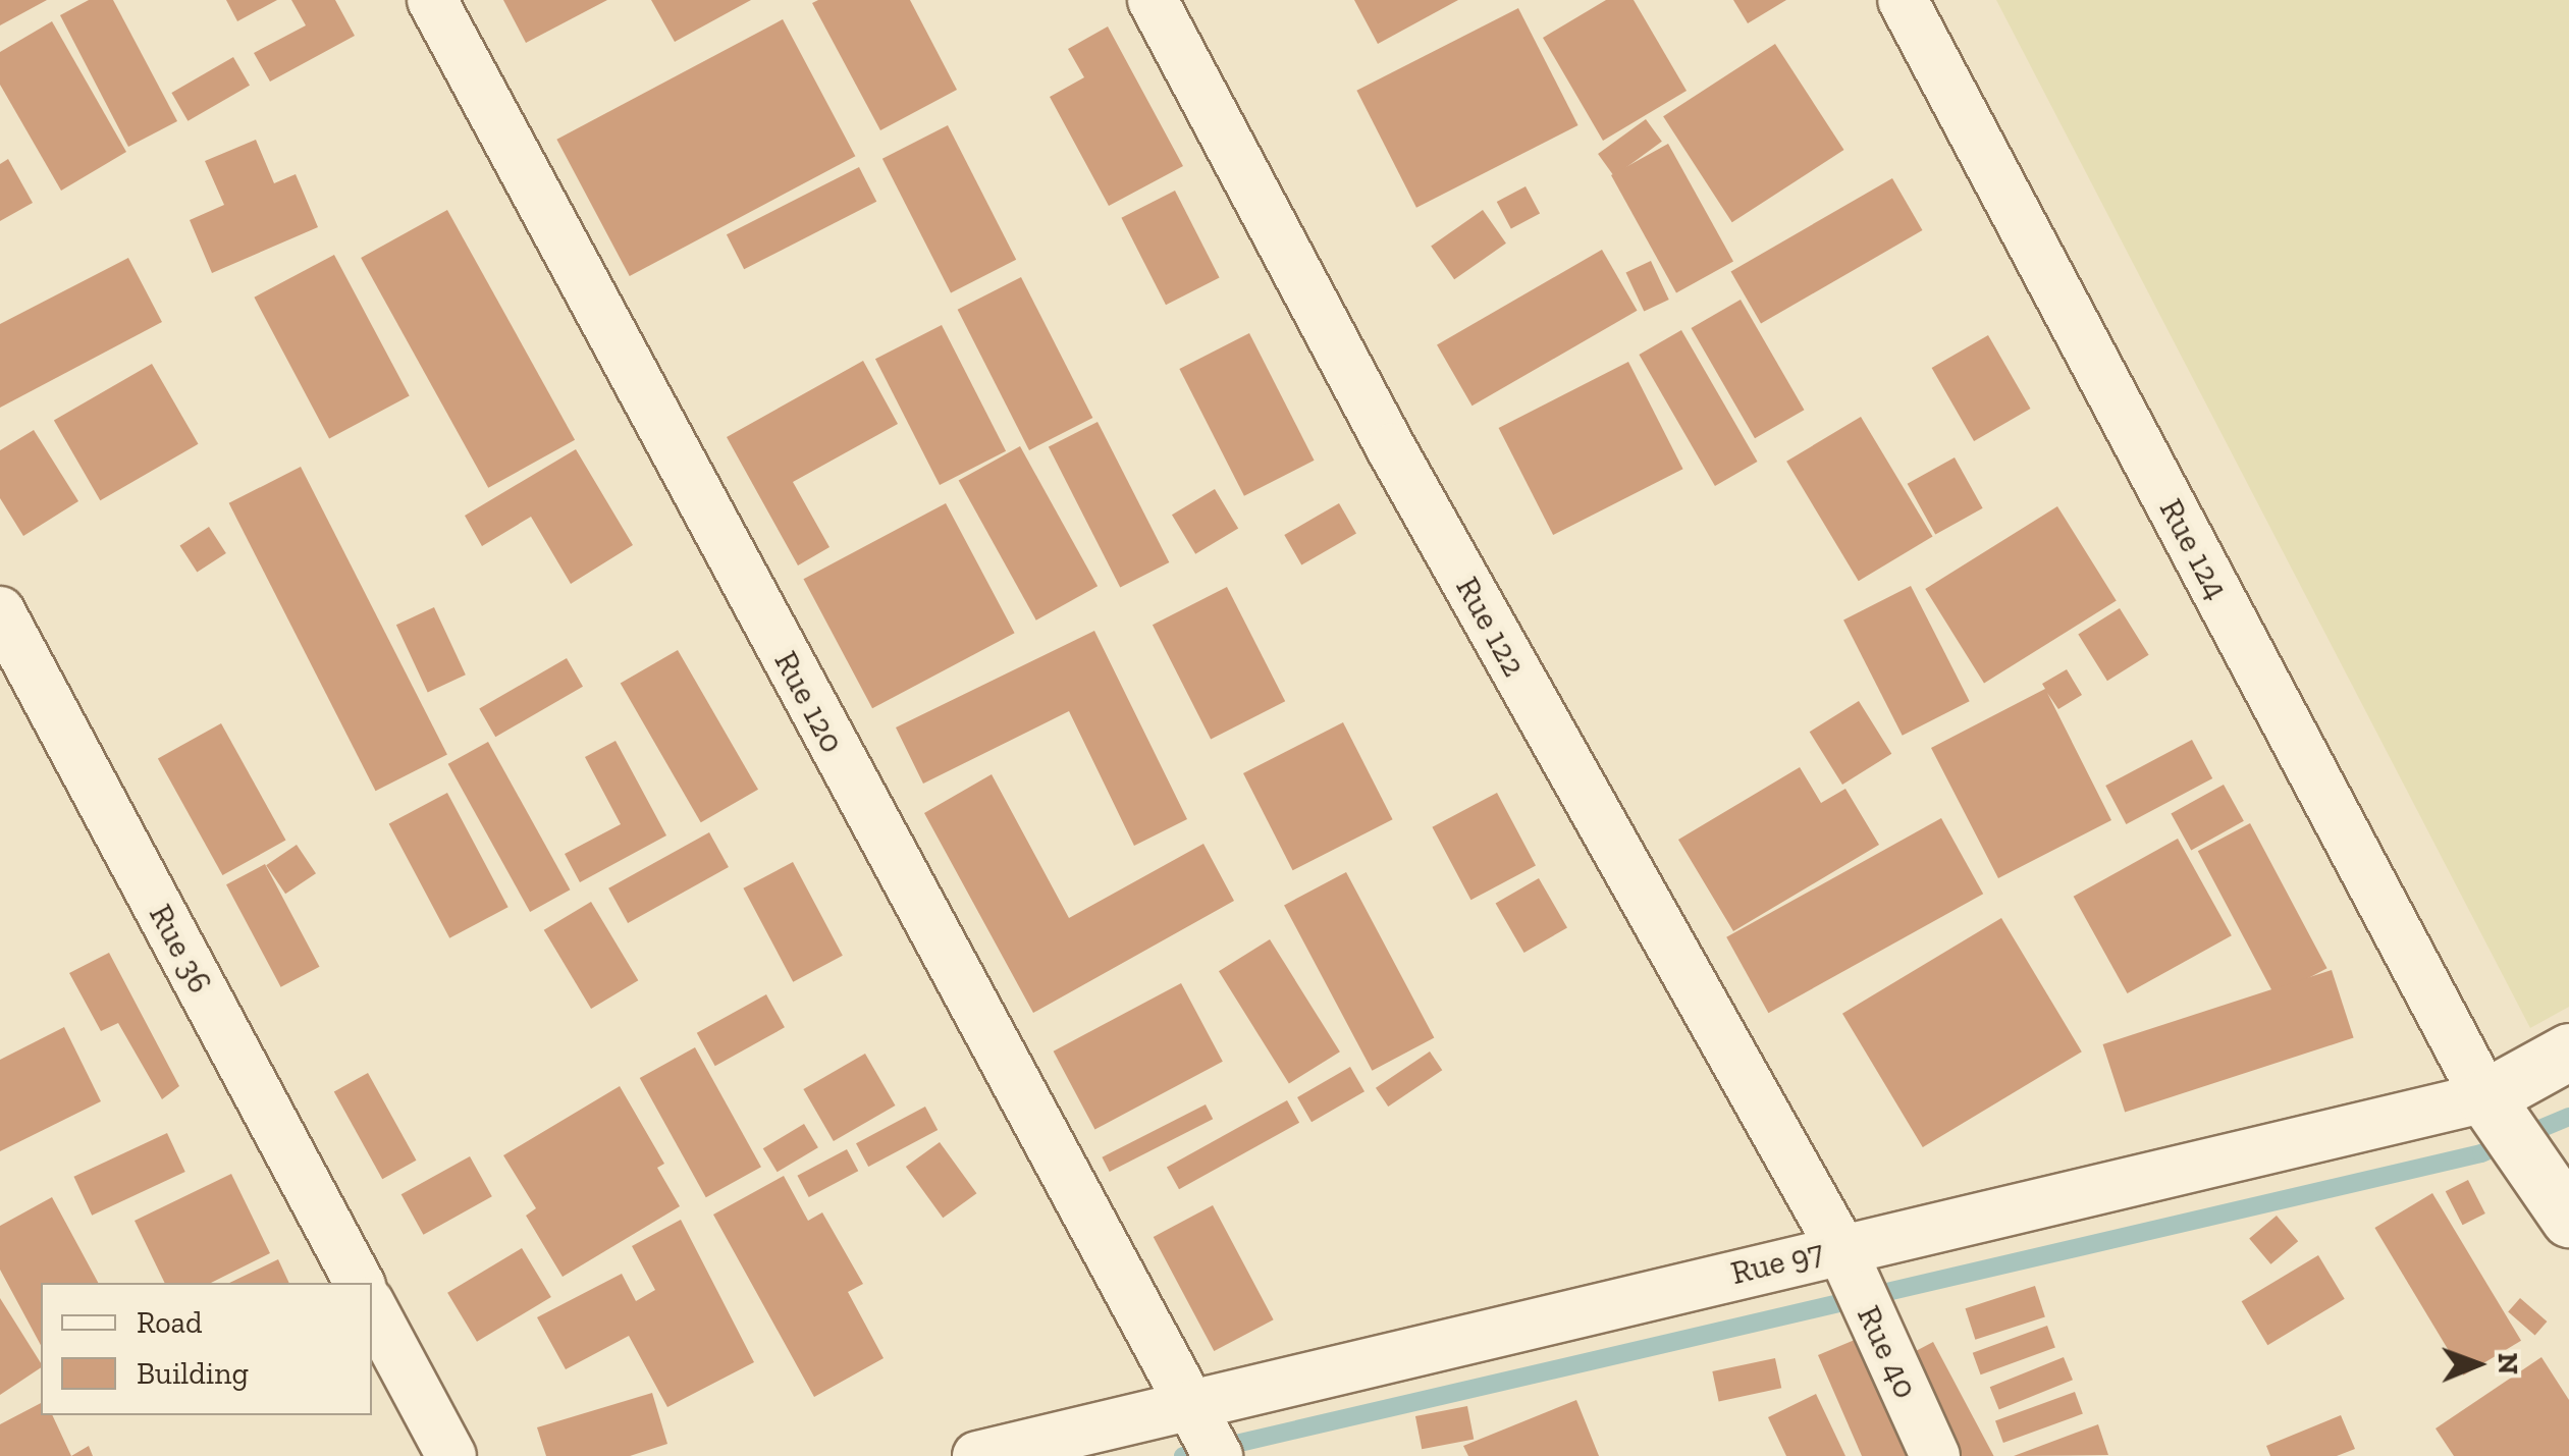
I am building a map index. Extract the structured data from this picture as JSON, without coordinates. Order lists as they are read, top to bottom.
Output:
{
  "streets": {
    "street": [
      "Rue 124",
      "Rue 122",
      "Rue 120",
      "Rue 36",
      "Rue 97",
      "Rue 40"
    ]
  },
  "crossings": [
    ["Rue 124", "Rue 97"],
    ["Rue 122", "Rue 97"],
    ["Rue 122", "Rue 40"],
    ["Rue 120", "Rue 97"],
    ["Rue 97", "Rue 40"]
  ],
  "legend": ["Road", "Building"],
  "north": "right"
}
